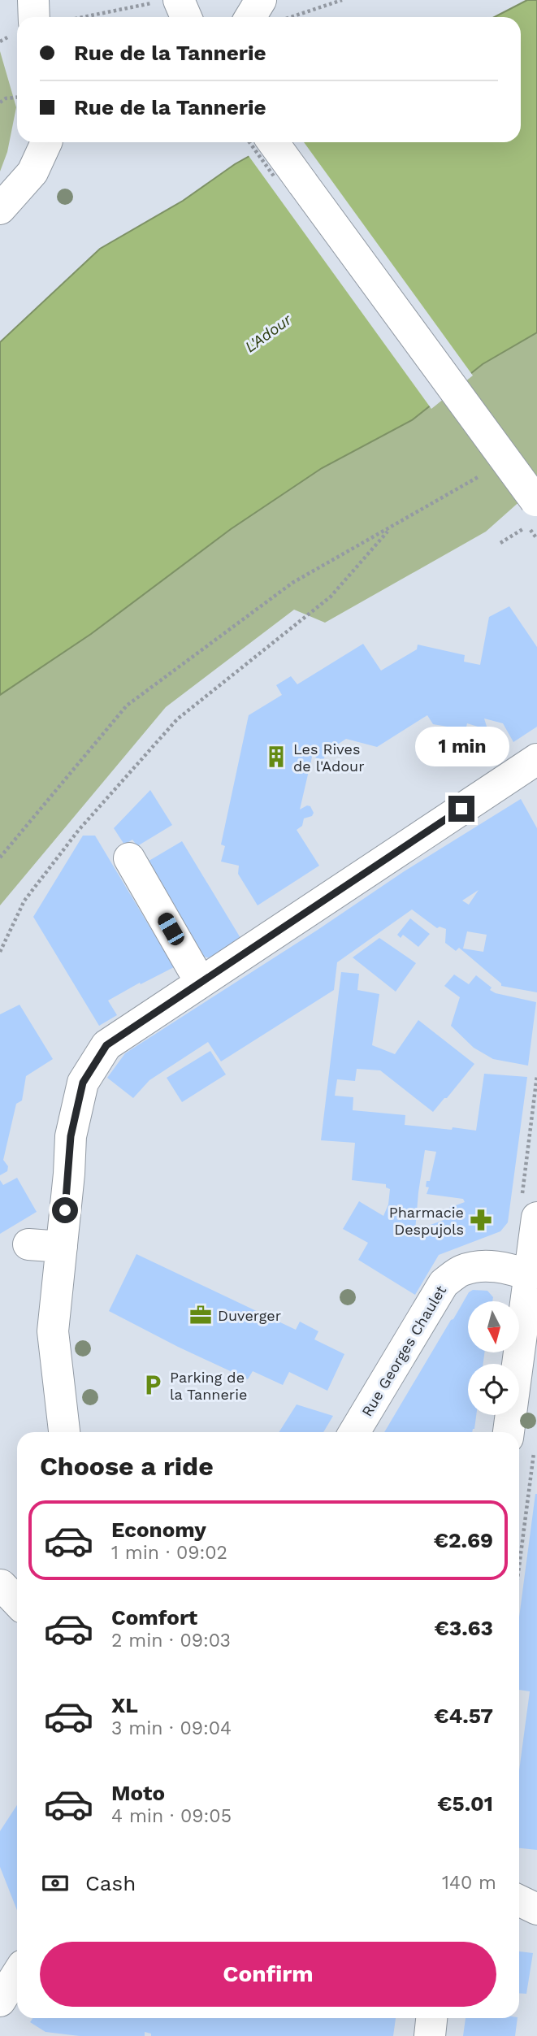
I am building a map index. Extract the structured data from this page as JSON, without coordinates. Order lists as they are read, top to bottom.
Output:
{
  "streets": {
    "main road": ["Rue Georges Chaulet"]
  },
  "water": ["L'Adour"],
  "places": {
    "building": ["Les Rives de l'Adour"],
    "pharmacy": ["Pharmacie Despujols"],
    "office": ["Duverger"],
    "parking": ["Parking de la Tannerie"]
  },
  "north": "bottom",
  "page": {
    "banner": ["Rue de la Tannerie", "Rue de la Tannerie"],
    "bubble": "1 min",
    "heading": "Choose a ride",
    "list": [
      {
        "name": "Economy",
        "note": "1 min · 09:02",
        "value": "€2.69"
      },
      {
        "name": "Comfort",
        "note": "2 min · 09:03",
        "value": "€3.63"
      },
      {
        "name": "XL",
        "note": "3 min · 09:04",
        "value": "€4.57"
      },
      {
        "name": "Moto",
        "note": "4 min · 09:05",
        "value": "€5.01"
      }
    ],
    "pay": ["Cash", "140 m"],
    "buttons": "Confirm"
  }
}
